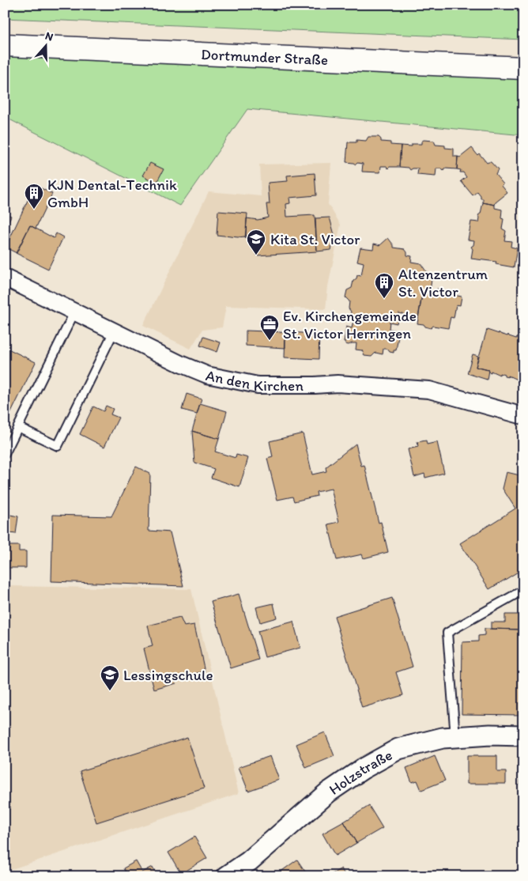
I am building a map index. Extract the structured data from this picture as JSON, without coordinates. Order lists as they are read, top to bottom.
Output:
{
  "streets": {
    "main road": ["Dortmunder Straße"],
    "street": ["An den Kirchen", "Holzstraße"]
  },
  "places": {
    "building": ["KJN Dental-Technik GmbH", "Altenzentrum St. Victor"],
    "school or university": ["Kita St. Victor", "Lessingschule"],
    "office": ["Ev. Kirchengemeinde St. Victor Herringen"]
  },
  "north": "top"
}
